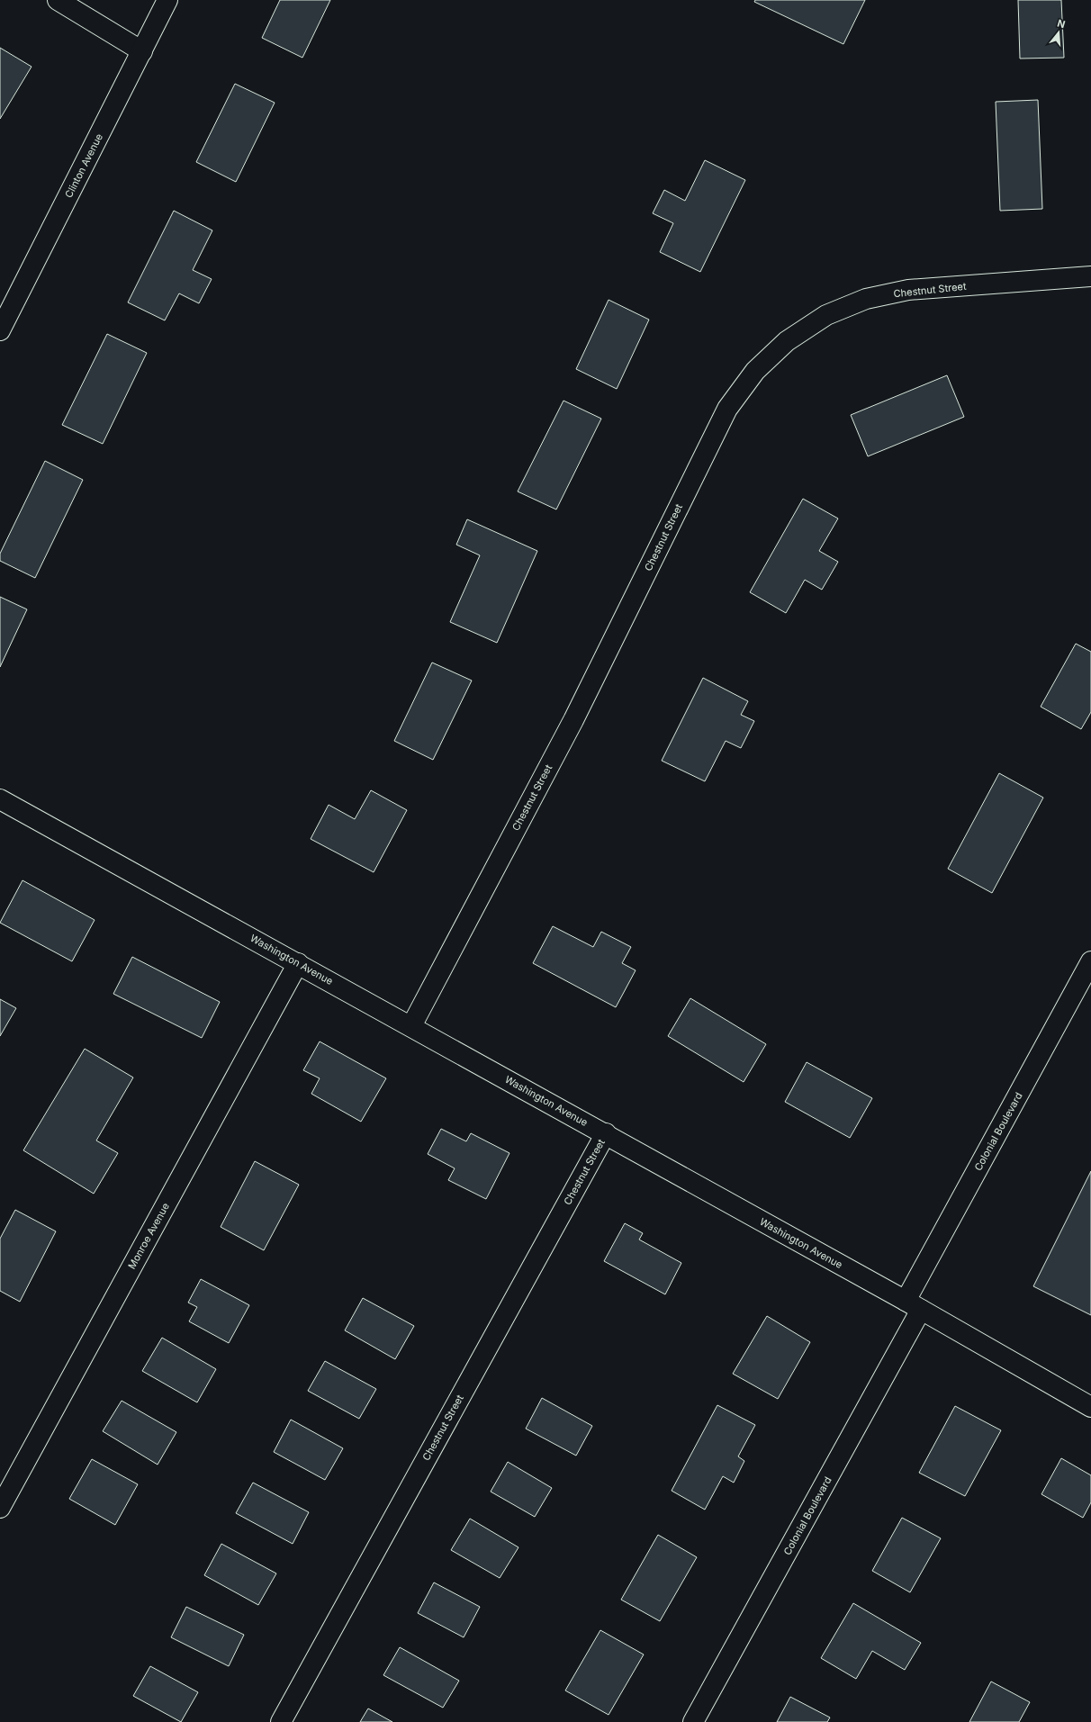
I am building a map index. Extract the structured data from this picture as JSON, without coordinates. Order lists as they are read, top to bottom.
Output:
{
  "streets": {
    "street": [
      "Clinton Avenue",
      "Chestnut Street",
      "Washington Avenue",
      "Colonial Boulevard",
      "Monroe Avenue"
    ]
  },
  "crossings": [
    ["Chestnut Street", "Washington Avenue"],
    ["Washington Avenue", "Colonial Boulevard"],
    ["Washington Avenue", "Monroe Avenue"]
  ],
  "north": "top"
}
